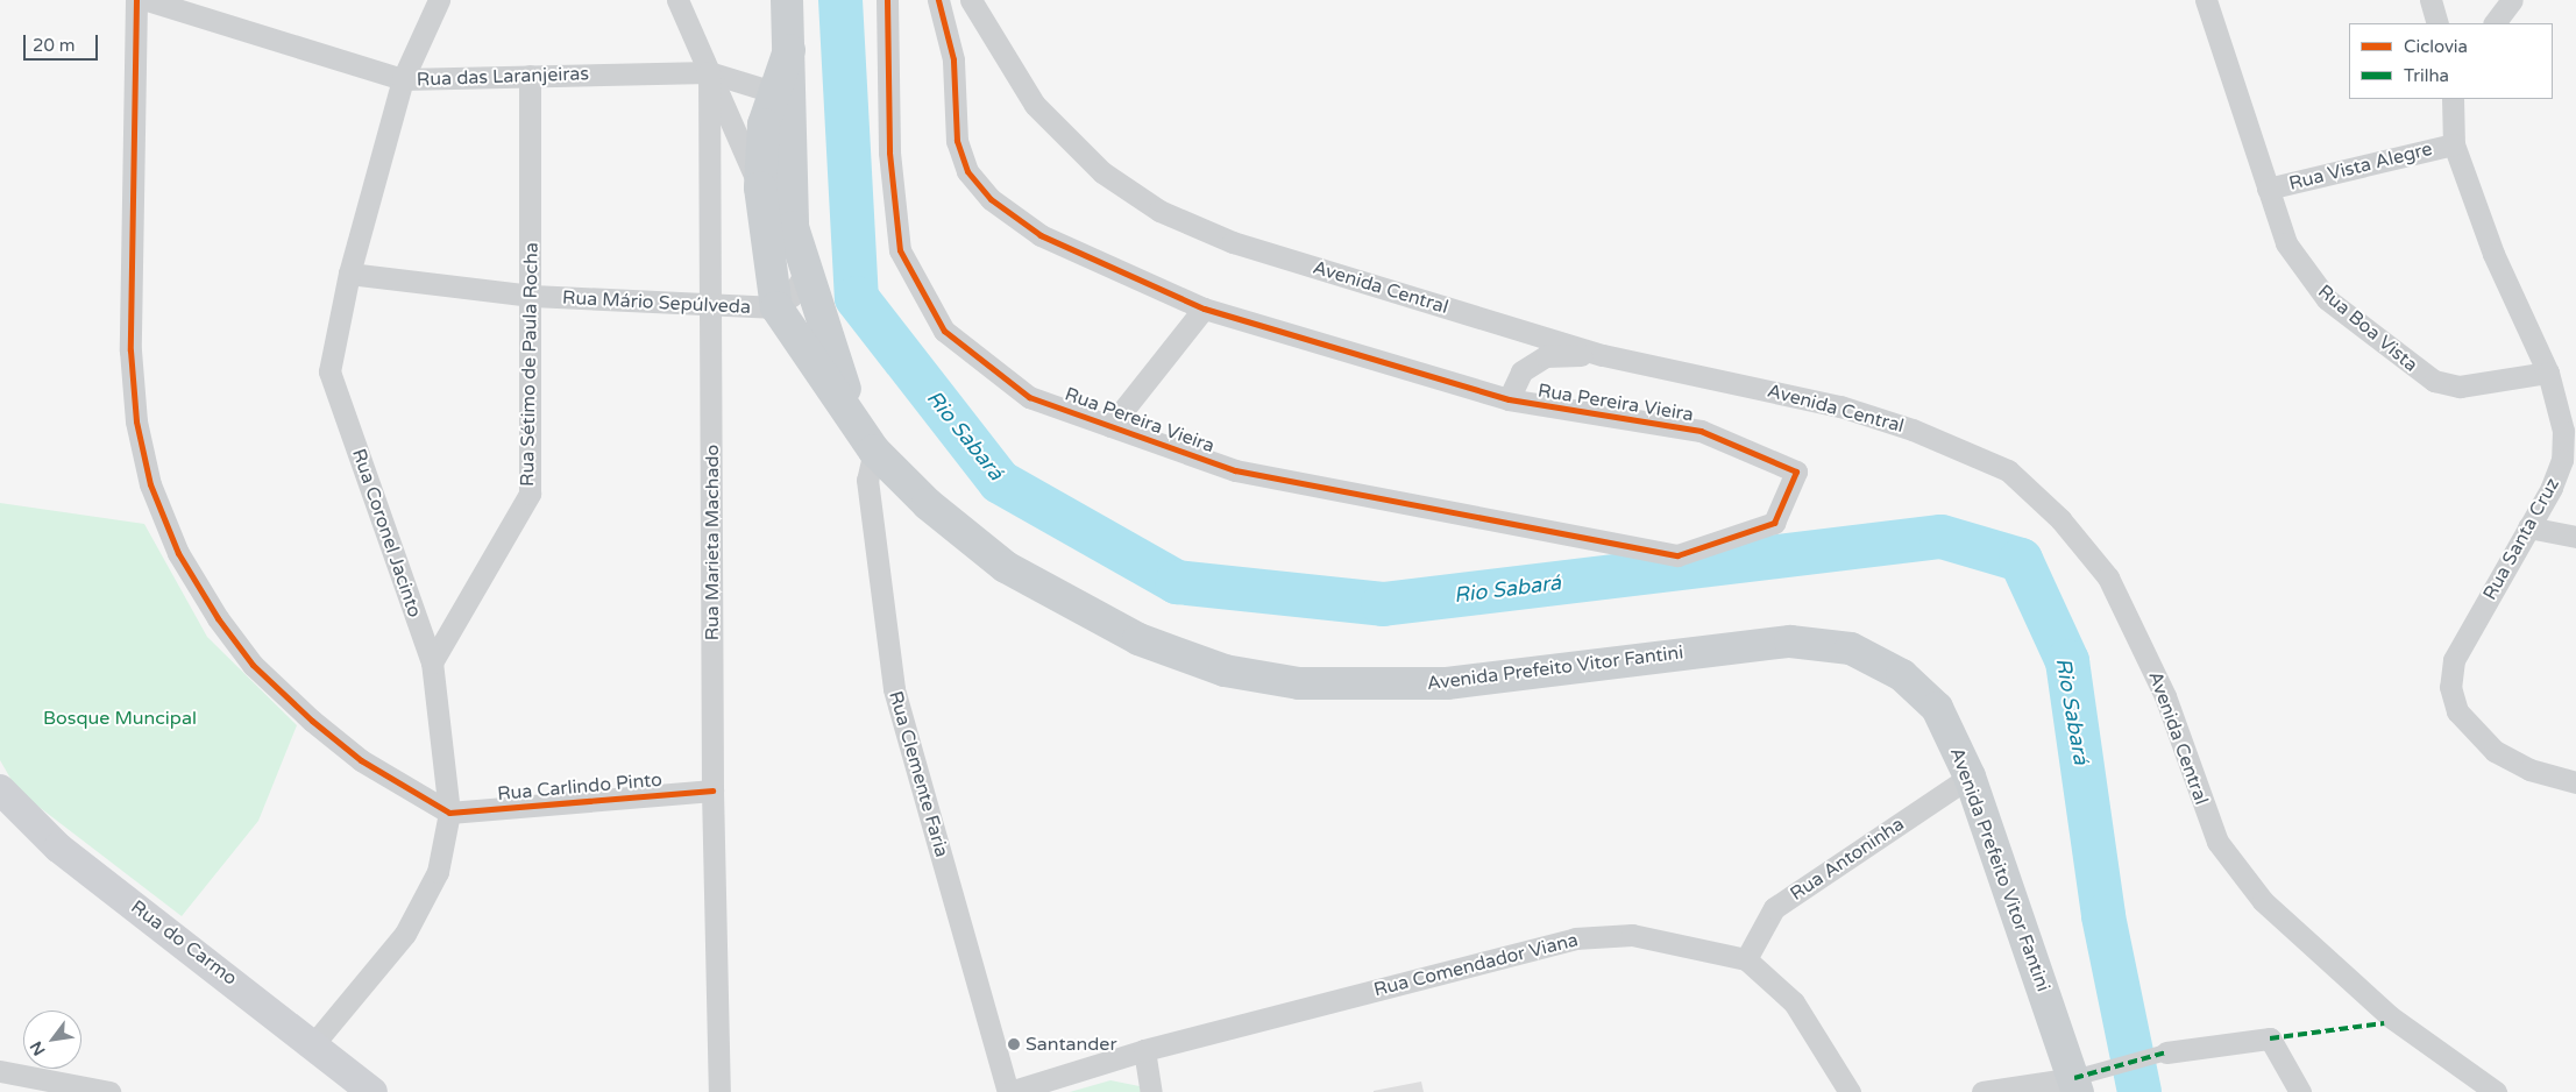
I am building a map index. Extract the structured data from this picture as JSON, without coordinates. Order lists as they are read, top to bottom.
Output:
{
  "streets": {
    "main road": ["Avenida Prefeito Vitor Fantini", "Rua do Carmo"],
    "street": [
      "Rua das Laranjeiras",
      "Rua Vista Alegre",
      "Avenida Central",
      "Rua Mário Sepúlveda",
      "Rua Boa Vista",
      "Rua Sétimo de Paula Rocha",
      "Rua Pereira Vieira",
      "Rua Coronel Jacinto",
      "Rua Santa Cruz",
      "Rua Marieta Machado",
      "Rua Clemente Faria",
      "Rua Carlindo Pinto",
      "Rua Antoninha",
      "Rua Comendador Viana"
    ]
  },
  "crossings": [
    ["Rua das Laranjeiras", "Rua Sétimo de Paula Rocha"],
    ["Rua das Laranjeiras", "Rua Coronel Jacinto"],
    ["Rua das Laranjeiras", "Rua Marieta Machado"],
    ["Rua das Laranjeiras", "Avenida Prefeito Vitor Fantini"],
    ["Rua Vista Alegre", "Rua Boa Vista"],
    ["Rua Vista Alegre", "Rua Santa Cruz"],
    ["Rua Mário Sepúlveda", "Rua Sétimo de Paula Rocha"],
    ["Rua Mário Sepúlveda", "Rua Coronel Jacinto"],
    ["Rua Mário Sepúlveda", "Rua Marieta Machado"],
    ["Rua Mário Sepúlveda", "Avenida Prefeito Vitor Fantini"],
    ["Rua Boa Vista", "Rua Santa Cruz"],
    ["Rua Sétimo de Paula Rocha", "Rua Coronel Jacinto"],
    ["Rua Coronel Jacinto", "Rua Carlindo Pinto"],
    ["Rua Coronel Jacinto", "Rua do Carmo"],
    ["Rua Marieta Machado", "Rua Carlindo Pinto"],
    ["Avenida Prefeito Vitor Fantini", "Rua Clemente Faria"],
    ["Avenida Prefeito Vitor Fantini", "Rua Antoninha"],
    ["Rua Clemente Faria", "Rua Comendador Viana"],
    ["Rua Antoninha", "Rua Comendador Viana"]
  ],
  "water": ["Rio Sabará"],
  "parks": ["Bosque Muncipal"],
  "places": ["Santander"],
  "legend": ["Ciclovia", "Trilha"],
  "scale_bar": "20 m",
  "north": "bottom left"
}
